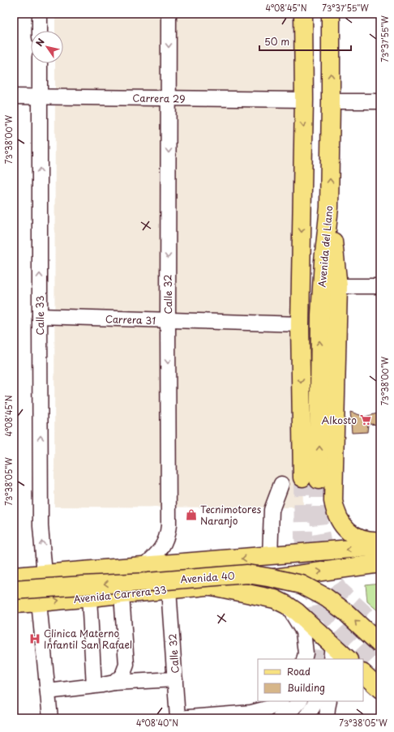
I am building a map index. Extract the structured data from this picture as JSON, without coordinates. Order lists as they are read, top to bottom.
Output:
{
  "streets": {
    "main road": ["Avenida del Llano", "Avenida 40", "Avenida Carrera 33"],
    "street": [
      "Carrera 29",
      "Calle 32",
      "Calle 33",
      "Carrera 31"
    ]
  },
  "crossings": [
    ["Carrera 29", "Avenida del Llano"],
    ["Carrera 29", "Calle 32"],
    ["Carrera 29", "Calle 33"],
    ["Avenida del Llano", "Carrera 31"],
    ["Calle 32", "Carrera 31"],
    ["Calle 32", "Avenida Carrera 33"],
    ["Calle 33", "Carrera 31"],
    ["Avenida 40", "Avenida Carrera 33"]
  ],
  "one_way": ["Calle 32", "Calle 33"],
  "places": {
    "supermarket": ["Alkosto"],
    "shop": ["Tecnimotores Naranjo"],
    "hospital": ["Clinica Materno Infantil San Rafael"]
  },
  "legend": ["Road", "Building"],
  "scale_bar": "50 m",
  "north": "top left",
  "coordinates": [
    "4°08'45\"N",
    "73°37'55\"W",
    "73°38'00\"W",
    "73°38'05\"W",
    "4°08'40\"N"
  ]
}
